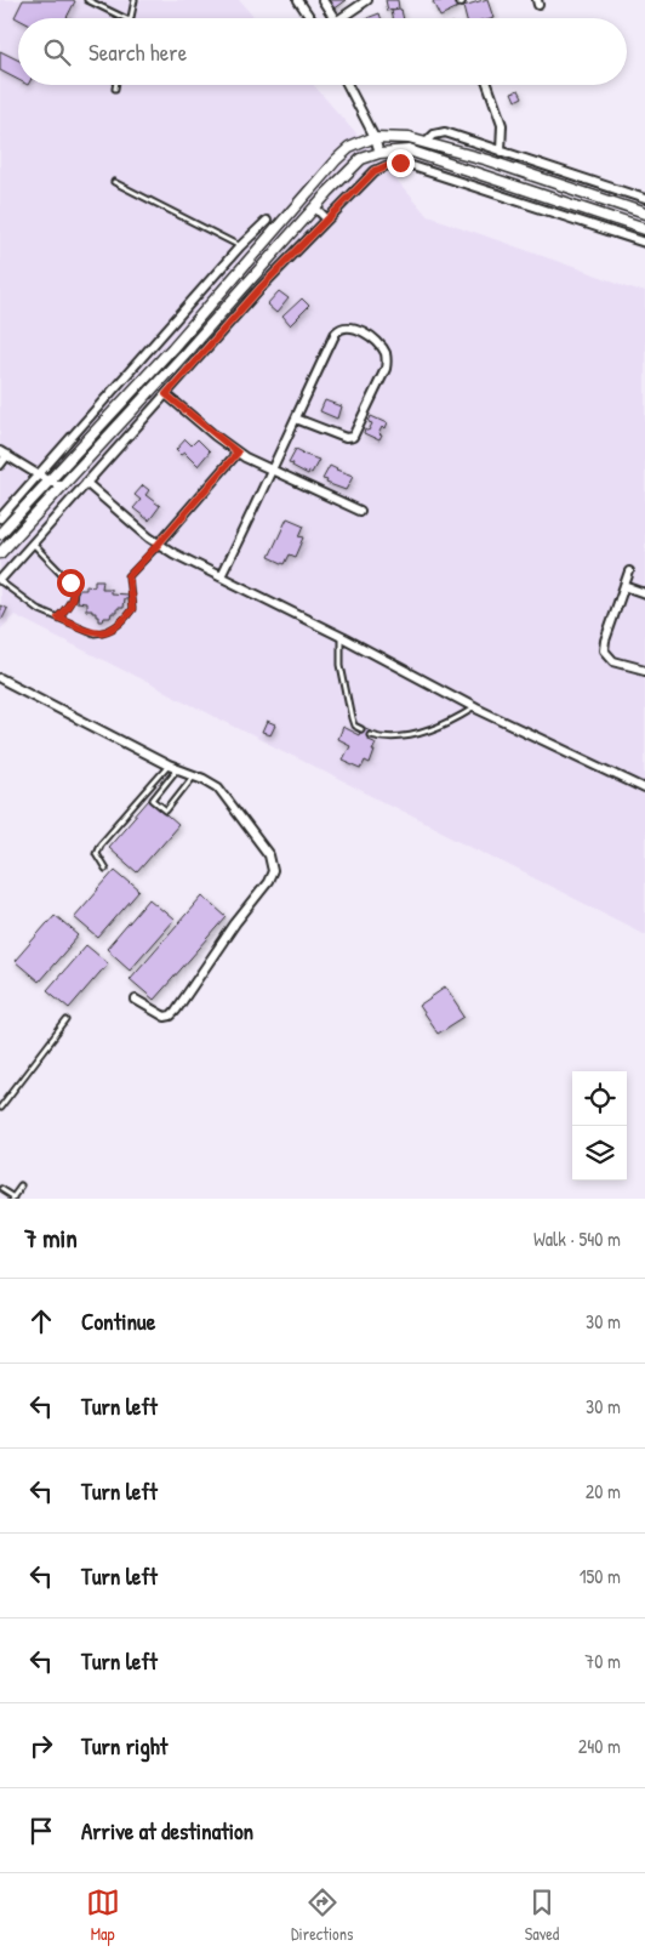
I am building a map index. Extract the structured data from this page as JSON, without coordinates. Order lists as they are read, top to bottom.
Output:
{
  "page": {
    "search": "Search here",
    "heading": ["7 min", "Walk · 540 m"],
    "list": [
      ["Continue", "30 m"],
      ["Turn left", "30 m"],
      ["Turn left", "20 m"],
      ["Turn left", "150 m"],
      ["Turn left", "70 m"],
      ["Turn right", "240 m"],
      "Arrive at destination"
    ],
    "nav": ["Map", "Directions", "Saved"]
  }
}
